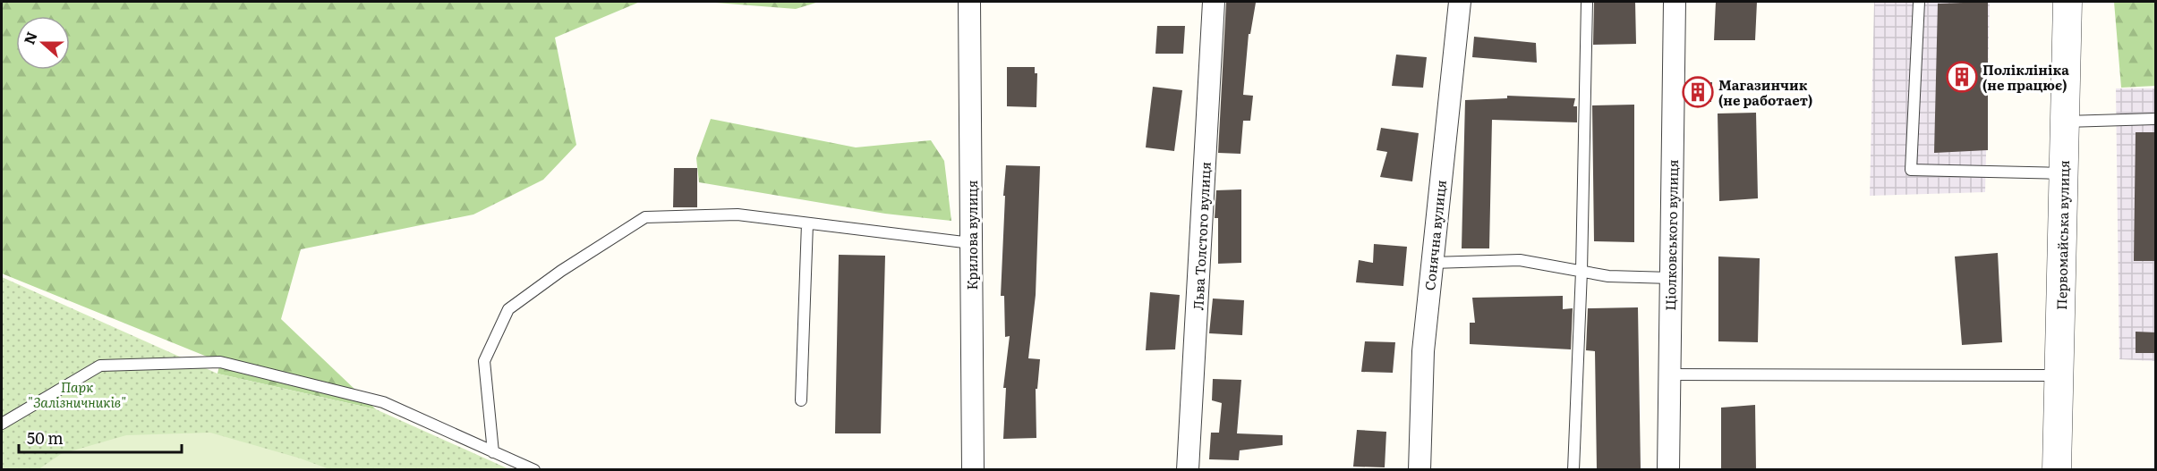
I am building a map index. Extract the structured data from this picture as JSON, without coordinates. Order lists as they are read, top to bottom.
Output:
{
  "streets": {
    "street": [
      "Крилова вулиця",
      "Сонячна вулиця",
      "Ціолковського вулиця",
      "Первомайська вулиця",
      "Льва Толстого вулиця"
    ]
  },
  "parks": ["Парк \"Залізничників\""],
  "places": {
    "building": ["Поліклініка (не працює)", "Магазинчик (не работает)"]
  },
  "scale_bar": "50 m",
  "north": "left"
}
